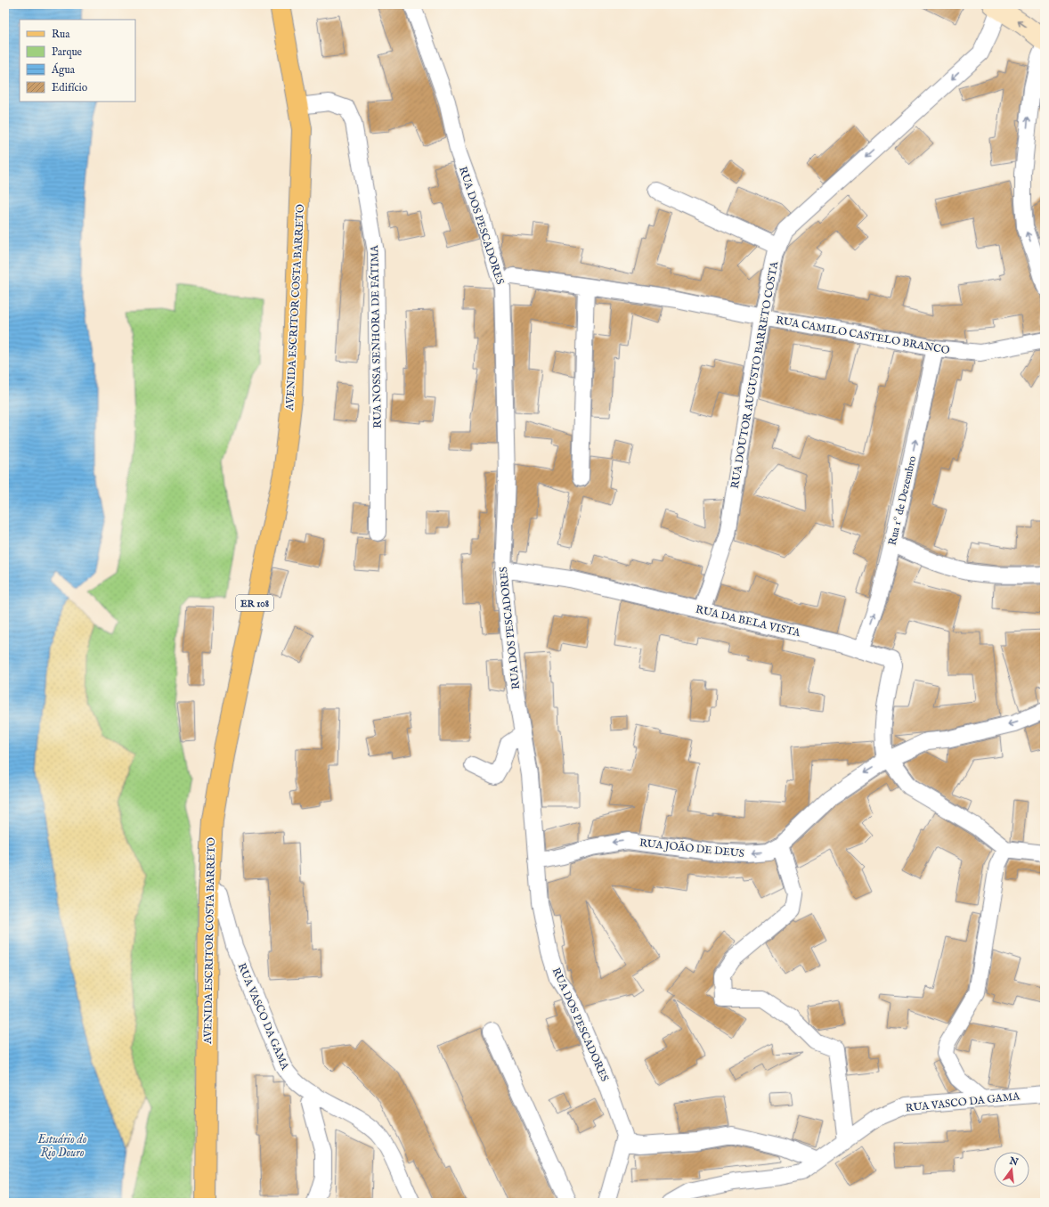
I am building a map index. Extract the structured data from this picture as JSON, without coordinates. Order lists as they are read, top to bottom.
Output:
{
  "streets": {
    "main road": ["AVENIDA ESCRITOR COSTA BARRETO", "ER 108"],
    "street": [
      "RUA DOS PESCADORES",
      "RUA CAMILO CASTELO BRANCO",
      "RUA NOSSA SENHORA DE FÁTIMA",
      "RUA DOUTOR AUGUSTO BARRETO COSTA",
      "Rua 1º de Dezembro",
      "RUA DA BELA VISTA",
      "RUA JOÃO DE DEUS",
      "RUA VASCO DA GAMA"
    ]
  },
  "crossings": [
    ["RUA DOS PESCADORES", "RUA DA BELA VISTA"],
    ["RUA DOS PESCADORES", "RUA JOÃO DE DEUS"],
    ["AVENIDA ESCRITOR COSTA BARRETO", "RUA NOSSA SENHORA DE FÁTIMA"],
    ["AVENIDA ESCRITOR COSTA BARRETO", "RUA VASCO DA GAMA"],
    ["RUA CAMILO CASTELO BRANCO", "RUA DOUTOR AUGUSTO BARRETO COSTA"],
    ["RUA CAMILO CASTELO BRANCO", "Rua 1º de Dezembro"],
    ["RUA DOUTOR AUGUSTO BARRETO COSTA", "RUA DA BELA VISTA"],
    ["Rua 1º de Dezembro", "RUA DA BELA VISTA"],
    ["RUA DA BELA VISTA", "RUA JOÃO DE DEUS"]
  ],
  "one_way": ["RUA DOUTOR AUGUSTO BARRETO COSTA", "Rua 1º de Dezembro", "RUA JOÃO DE DEUS"],
  "water": ["Estuário do Rio Douro"],
  "legend": [
    "Rua",
    "Parque",
    "Água",
    "Edifício"
  ],
  "north": "top"
}
